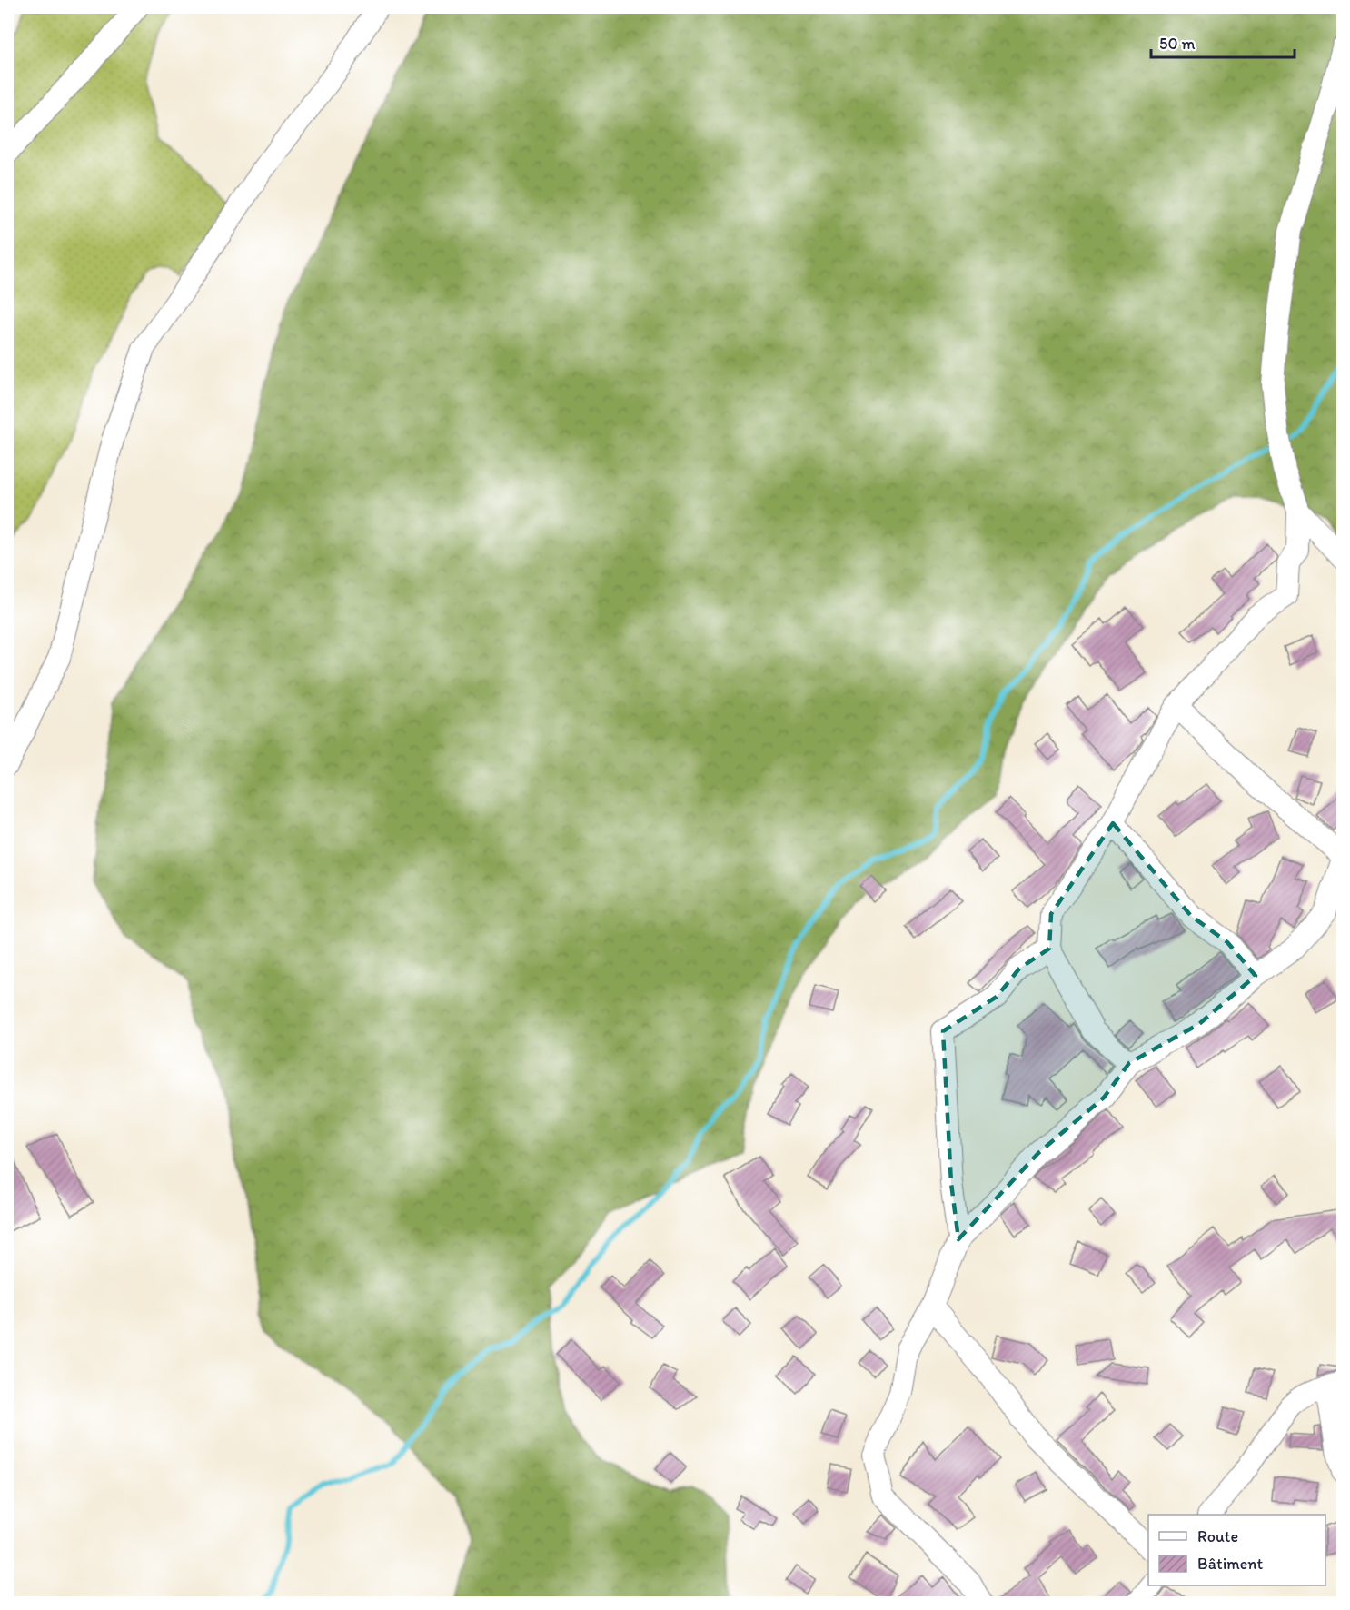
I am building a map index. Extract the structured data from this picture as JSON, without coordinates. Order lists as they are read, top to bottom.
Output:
{
  "legend": ["Route", "Bâtiment"],
  "scale_bar": "50 m"
}
